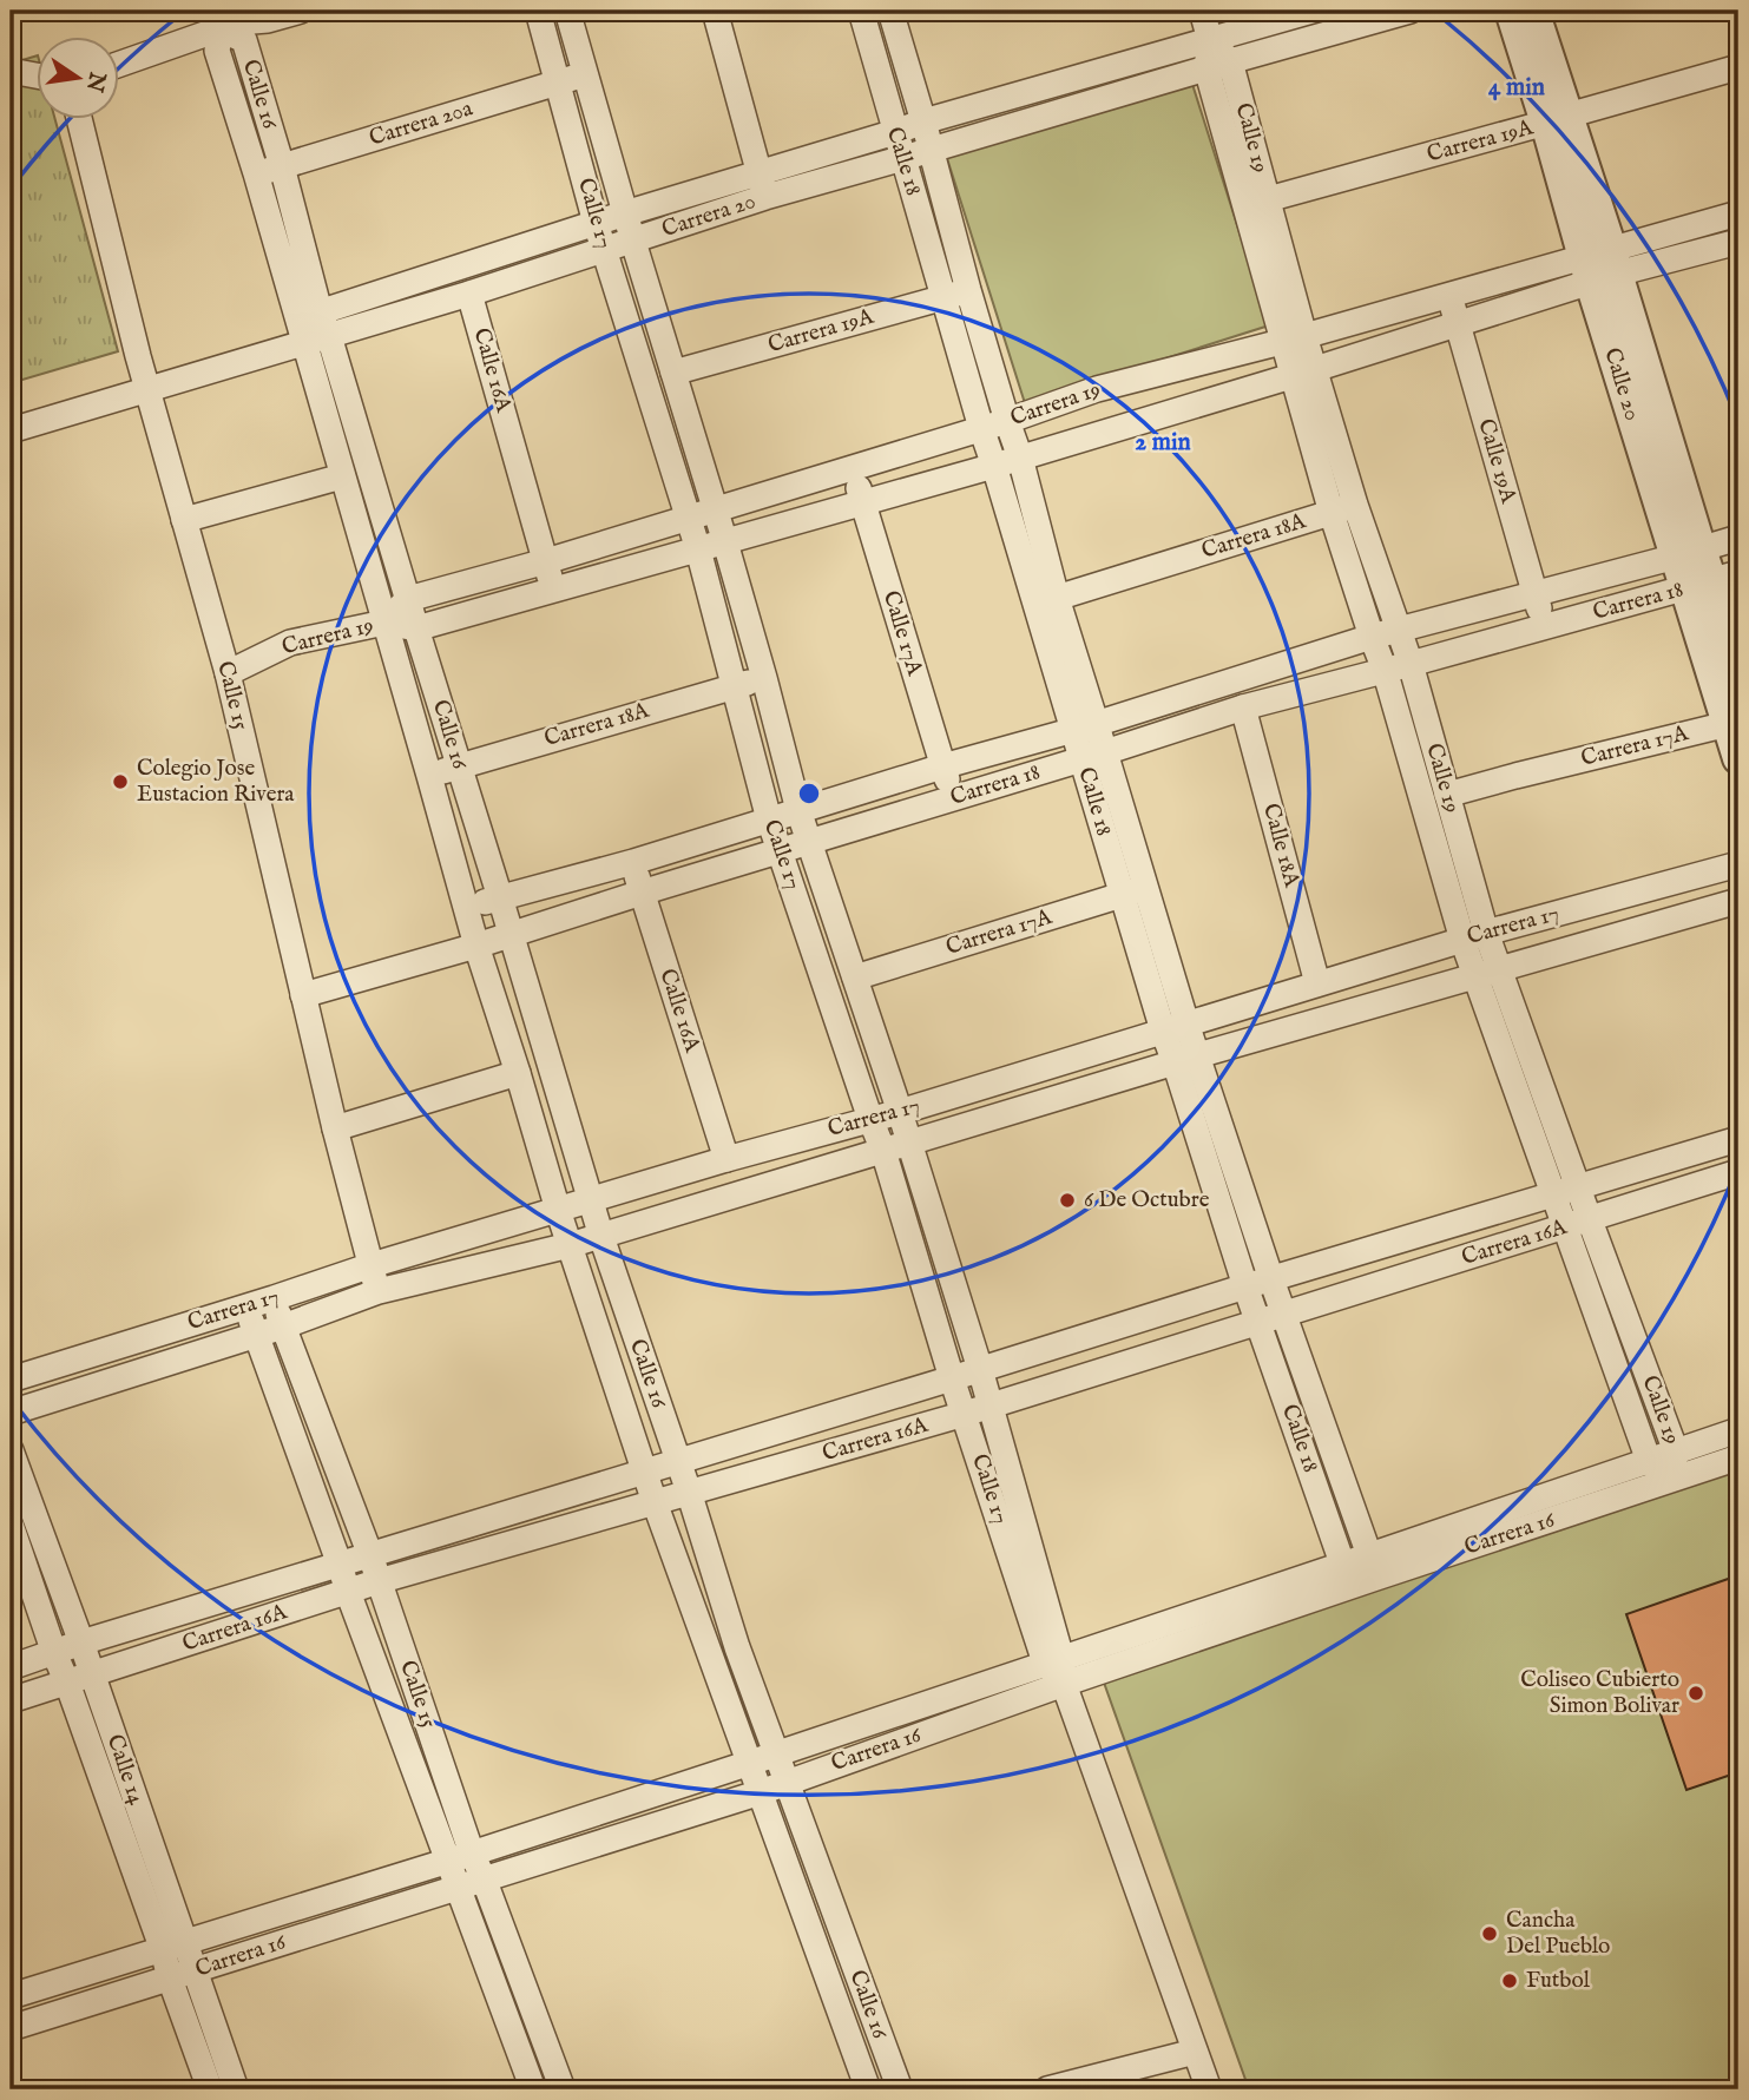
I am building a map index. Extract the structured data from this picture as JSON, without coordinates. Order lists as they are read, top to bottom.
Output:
{
  "streets": {
    "street": [
      "Calle 16",
      "Carrera 20a",
      "Calle 19",
      "Carrera 19A",
      "Calle 18",
      "Calle 17",
      "Carrera 20",
      "Calle 16A",
      "Calle 20",
      "Carrera 19",
      "Calle 19A",
      "Carrera 18A",
      "Carrera 18",
      "Calle 17A",
      "Calle 15",
      "Carrera 17A",
      "Calle 18A",
      "Carrera 17",
      "Carrera 16A",
      "Carrera 16",
      "Calle 14"
    ]
  },
  "crossings": [
    ["Calle 16", "Carrera 20a"],
    ["Calle 16", "Carrera 20"],
    ["Calle 16", "Carrera 19"],
    ["Calle 16", "Carrera 18A"],
    ["Calle 16", "Carrera 18"],
    ["Calle 16", "Carrera 17"],
    ["Calle 16", "Carrera 16A"],
    ["Calle 16", "Carrera 16"],
    ["Carrera 20a", "Calle 17"],
    ["Calle 19", "Carrera 19A"],
    ["Calle 19", "Carrera 20"],
    ["Calle 19", "Carrera 19"],
    ["Calle 19", "Carrera 18A"],
    ["Calle 19", "Carrera 18"],
    ["Calle 19", "Carrera 17A"],
    ["Calle 19", "Carrera 17"],
    ["Calle 19", "Carrera 16A"],
    ["Calle 19", "Carrera 16"],
    ["Carrera 19A", "Calle 18"],
    ["Carrera 19A", "Calle 17"],
    ["Carrera 19A", "Calle 20"],
    ["Calle 18", "Carrera 20"],
    ["Calle 18", "Carrera 19"],
    ["Calle 18", "Carrera 18A"],
    ["Calle 18", "Carrera 18"],
    ["Calle 18", "Carrera 17A"],
    ["Calle 18", "Carrera 17"],
    ["Calle 18", "Carrera 16A"],
    ["Calle 18", "Carrera 16"],
    ["Calle 17", "Carrera 20"],
    ["Calle 17", "Carrera 19"],
    ["Calle 17", "Carrera 18A"],
    ["Calle 17", "Carrera 18"],
    ["Calle 17", "Carrera 17A"],
    ["Calle 17", "Carrera 17"],
    ["Calle 17", "Carrera 16A"],
    ["Calle 17", "Carrera 16"],
    ["Carrera 20", "Calle 16A"],
    ["Carrera 20", "Calle 15"],
    ["Calle 16A", "Carrera 19"],
    ["Calle 16A", "Carrera 18"],
    ["Calle 16A", "Carrera 17"],
    ["Calle 20", "Carrera 19"],
    ["Calle 20", "Carrera 18"],
    ["Calle 20", "Carrera 17A"],
    ["Carrera 19", "Calle 19A"],
    ["Carrera 19", "Calle 17A"],
    ["Carrera 19", "Calle 15"],
    ["Calle 19A", "Carrera 18"],
    ["Carrera 18", "Calle 17A"],
    ["Carrera 18", "Calle 15"],
    ["Carrera 18", "Calle 18A"],
    ["Calle 15", "Carrera 17"],
    ["Calle 15", "Carrera 16A"],
    ["Calle 15", "Carrera 16"],
    ["Calle 18A", "Carrera 17"],
    ["Carrera 16A", "Calle 14"],
    ["Carrera 16", "Calle 14"]
  ],
  "places": [
    "Colegio Jose Eustacion Rivera",
    "6 De Octubre",
    "Coliseo Cubierto Simon Bolivar",
    "Cancha Del Pueblo",
    "Futbol"
  ],
  "north": "right",
  "rings": ["4 min", "2 min"]
}
